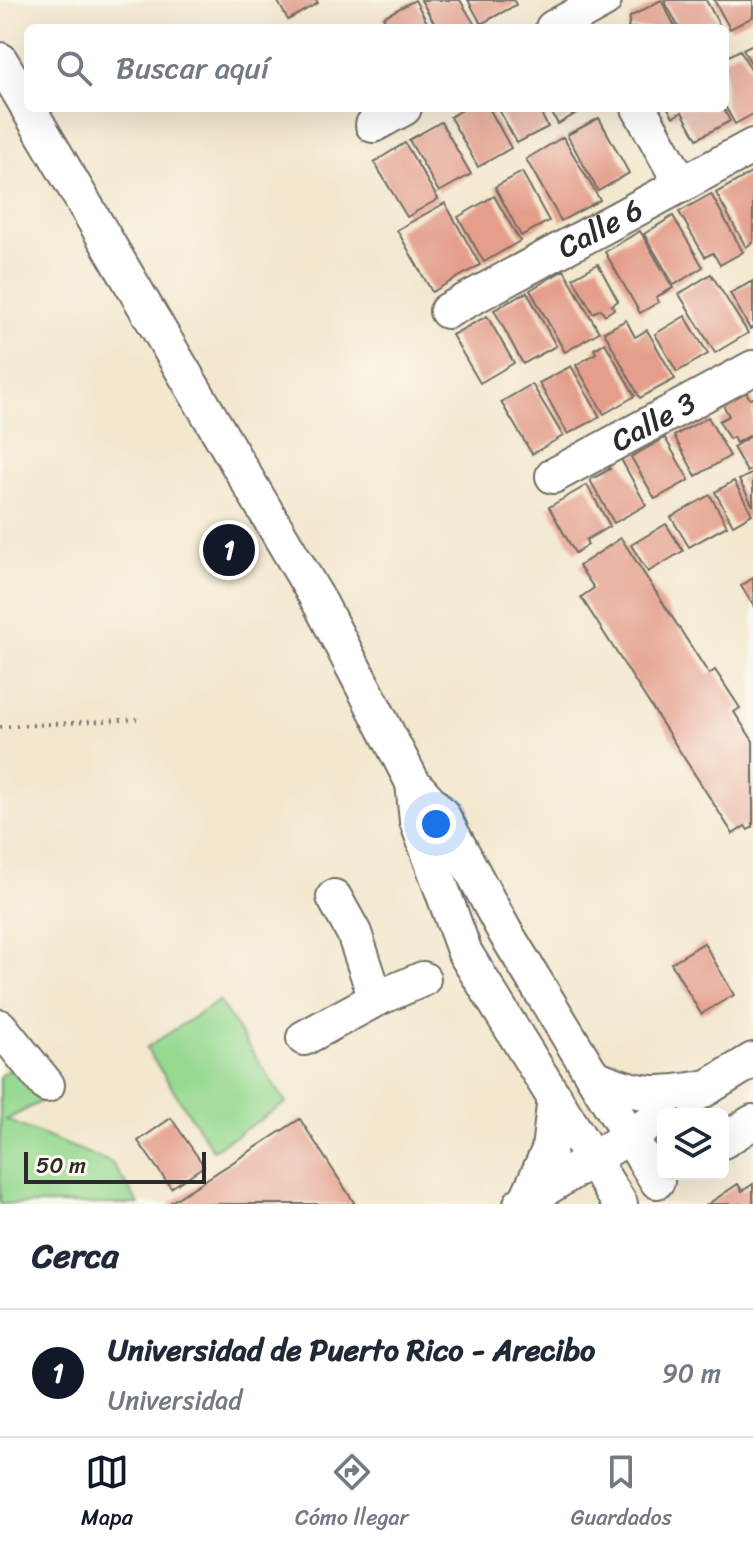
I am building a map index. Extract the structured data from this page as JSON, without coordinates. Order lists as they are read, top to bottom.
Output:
{
  "streets": {
    "street": ["Calle 6", "Calle 3"]
  },
  "scale_bar": "50 m",
  "page": {
    "search": "Buscar aquí",
    "pins": "1",
    "scale": "50 m",
    "heading": "Cerca",
    "list": [
      {
        "mark": "1",
        "name": "Universidad de Puerto Rico - Arecibo",
        "note": "Universidad",
        "value": "90 m"
      }
    ],
    "nav": ["Mapa", "Cómo llegar", "Guardados"]
  }
}
